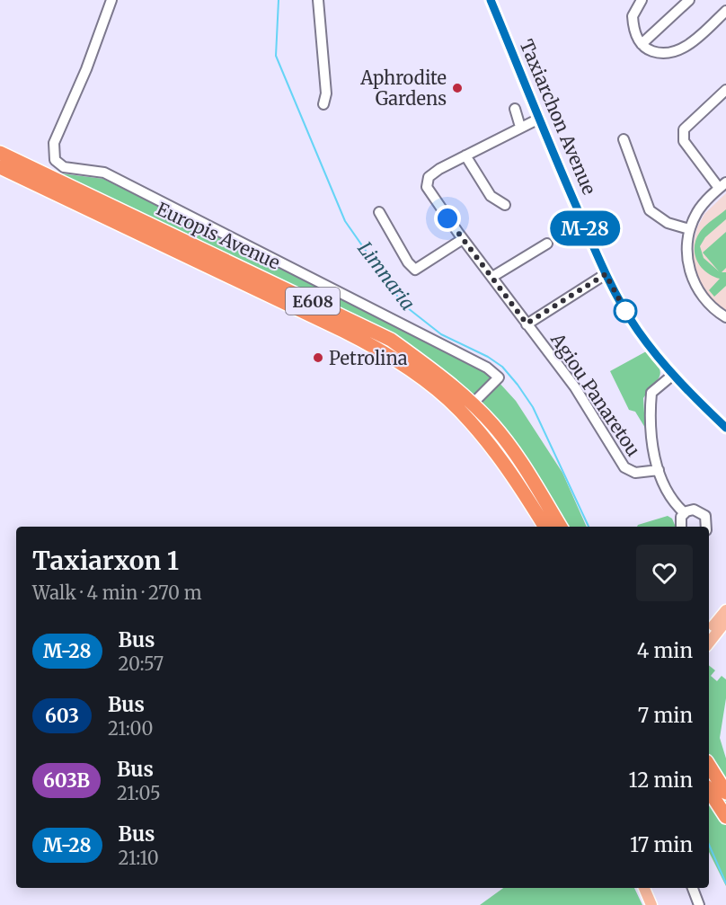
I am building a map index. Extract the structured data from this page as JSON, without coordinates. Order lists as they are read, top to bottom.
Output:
{
  "streets": {
    "highway": ["Europis Avenue", "E608"],
    "main road": ["Taxiarchon Avenue"],
    "street": ["Agiou Panaretou"]
  },
  "water": ["Limnaria"],
  "places": ["Aphrodite Gardens", "Petrolina"],
  "lines": ["bus line M-28"],
  "page": {
    "on_map": "M-28",
    "heading": ["Taxiarxon 1", "Walk · 4 min · 270 m"],
    "list": [
      {
        "mark": "M-28",
        "name": "Bus",
        "note": "20:57",
        "value": "4 min"
      },
      {
        "mark": "603",
        "name": "Bus",
        "note": "21:00",
        "value": "7 min"
      },
      {
        "mark": "603B",
        "name": "Bus",
        "note": "21:05",
        "value": "12 min"
      },
      {
        "mark": "M-28",
        "name": "Bus",
        "note": "21:10",
        "value": "17 min"
      }
    ]
  }
}
